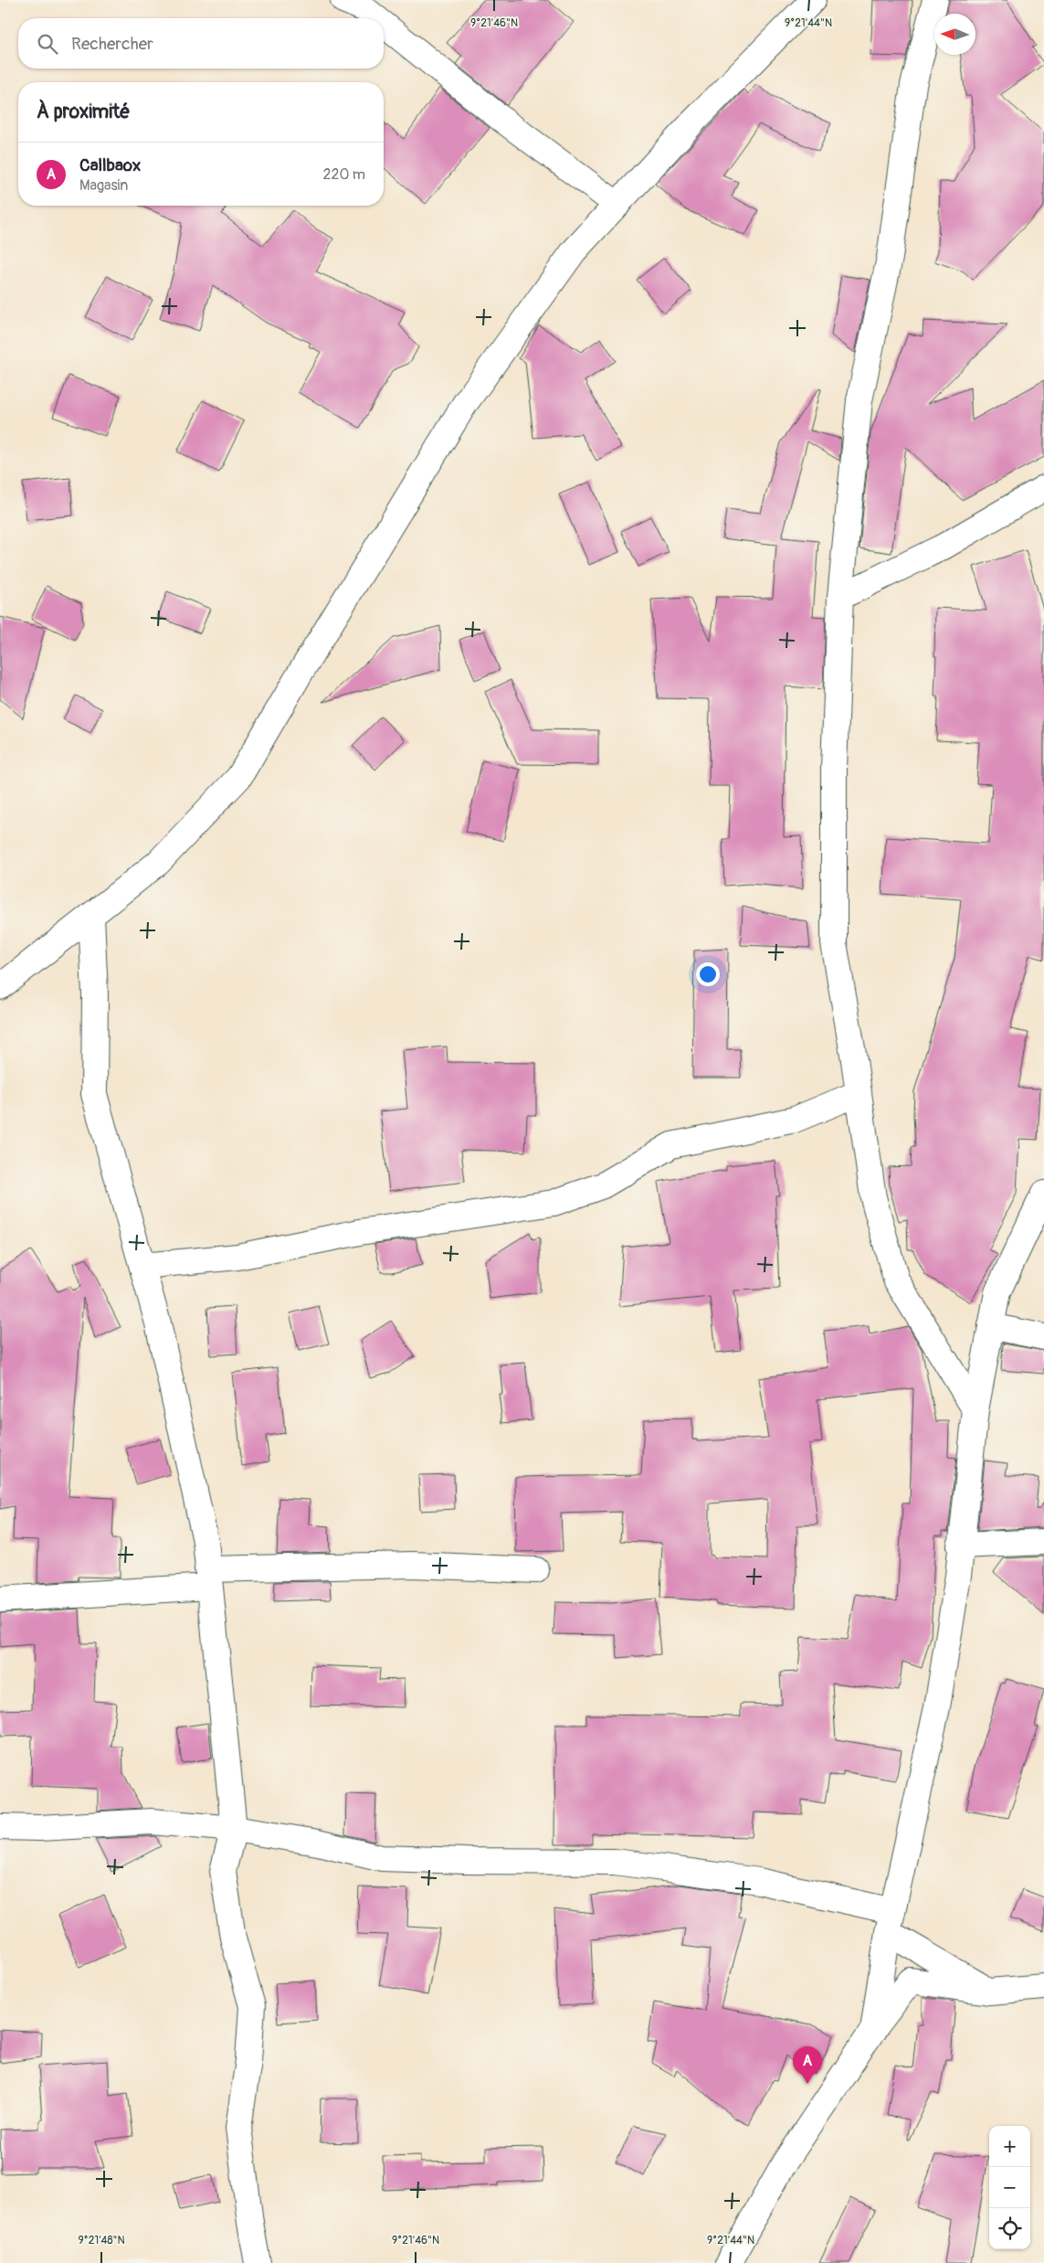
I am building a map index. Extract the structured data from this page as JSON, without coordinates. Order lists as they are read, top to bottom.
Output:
{
  "north": "left",
  "page": {
    "search": "Rechercher",
    "heading": "À proximité",
    "list": [
      {
        "mark": "A",
        "name": "Callbaox",
        "note": "Magasin",
        "value": "220 m"
      }
    ],
    "pins": "A",
    "map_buttons": ["+", "−"]
  },
  "coordinates": ["9°21'46\"N", "9°21'44\"N", "9°21'48\"N"]
}
